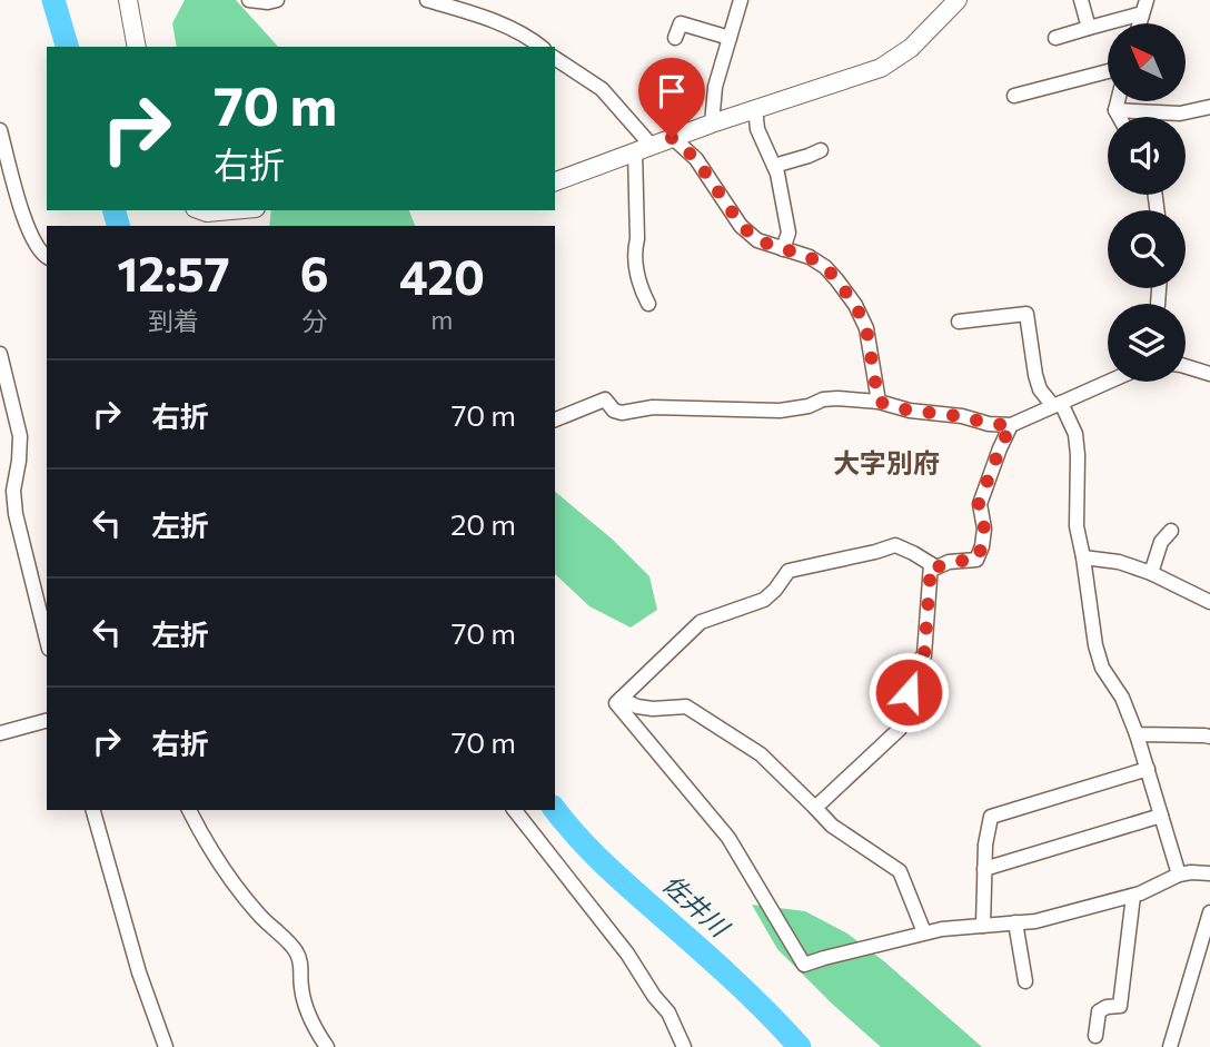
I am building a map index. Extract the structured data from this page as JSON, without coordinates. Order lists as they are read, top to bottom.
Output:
{
  "districts": ["大字別府"],
  "water": ["佐井川"],
  "north": "top left",
  "page": {
    "turn": ["70 m", "右折"],
    "eta": [
      "12:57",
      "到着",
      "6",
      "分",
      "420",
      "m"
    ],
    "list": [
      {
        "name": "右折",
        "value": "70 m"
      },
      {
        "name": "左折",
        "value": "20 m"
      },
      {
        "name": "左折",
        "value": "70 m"
      },
      {
        "name": "右折",
        "value": "70 m"
      }
    ]
  }
}
